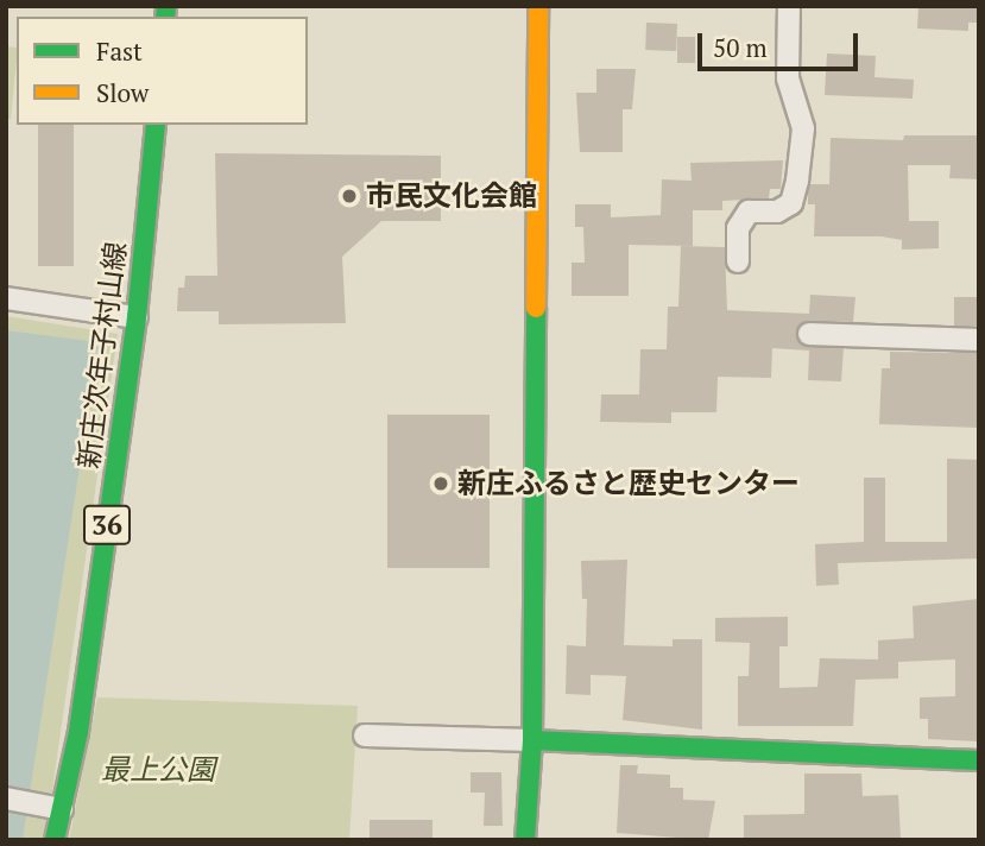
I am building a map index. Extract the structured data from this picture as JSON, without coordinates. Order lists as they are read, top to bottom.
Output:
{
  "streets": {
    "street": ["新庄次年子村山線", "36"]
  },
  "parks": ["最上公園"],
  "places": ["市民文化会館", "新庄ふるさと歴史センター"],
  "legend": ["Fast", "Slow"],
  "scale_bar": "50 m"
}
